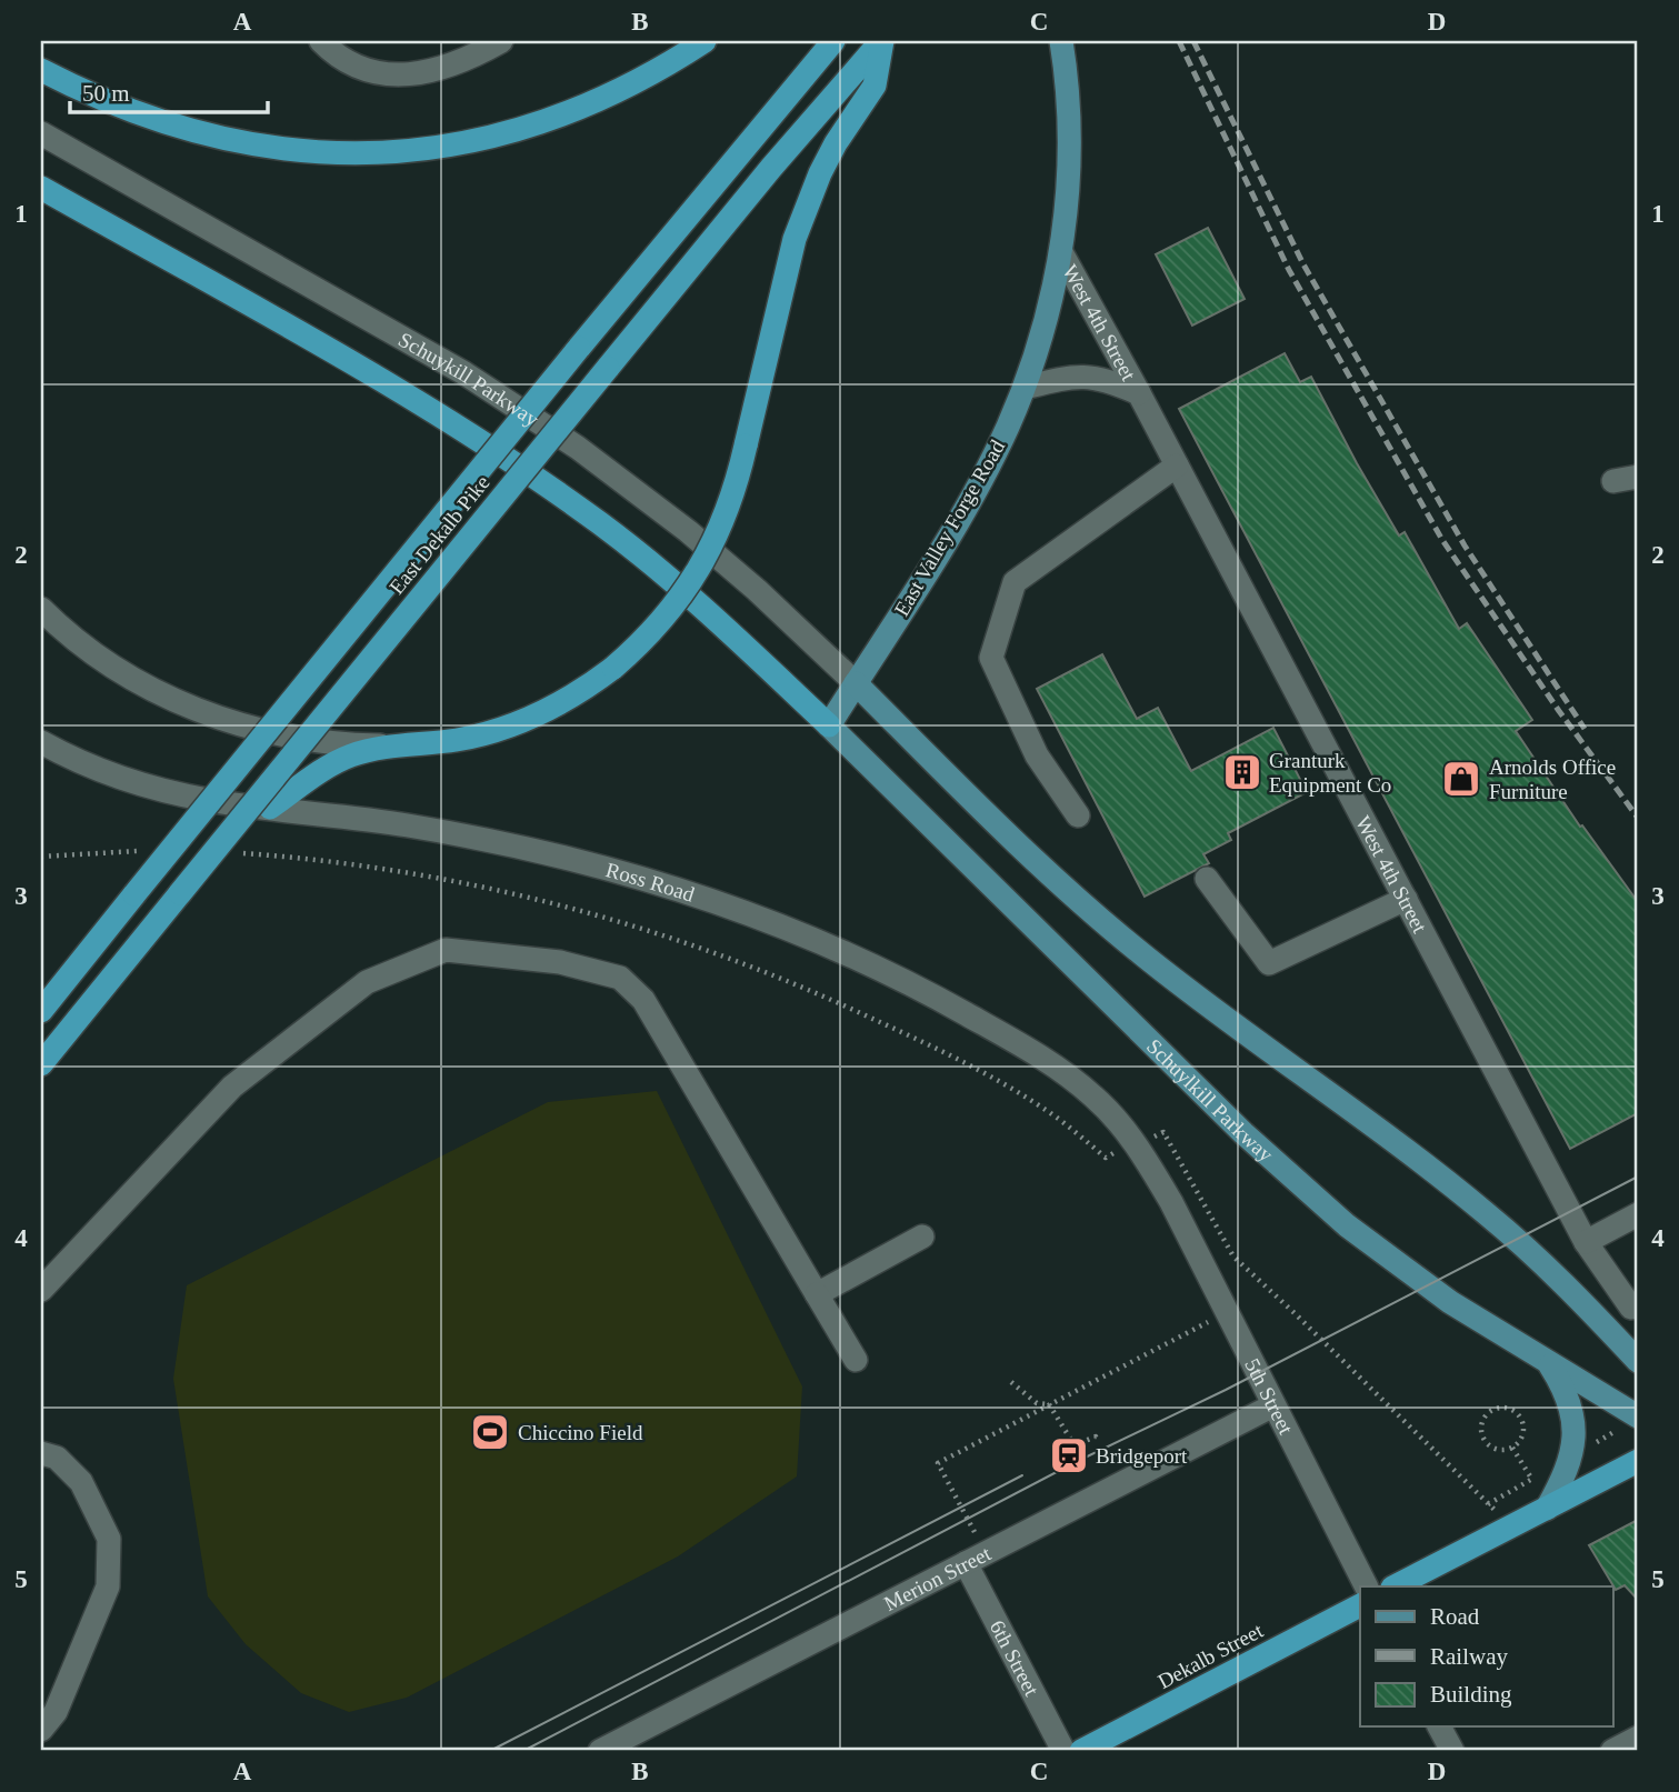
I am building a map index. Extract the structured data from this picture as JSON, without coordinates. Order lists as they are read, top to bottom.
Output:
{
  "streets": {
    "highway": ["East Dekalb Pike", "Dekalb Street"],
    "main road": ["East Valley Forge Road", "Schuylkill Parkway"],
    "street": [
      "West 4th Street",
      "Schuykill Parkway",
      "Ross Road",
      "5th Street",
      "Merion Street",
      "6th Street"
    ]
  },
  "crossings": [
    ["West 4th Street", "East Valley Forge Road"],
    ["Schuykill Parkway", "East Valley Forge Road"],
    ["East Valley Forge Road", "Schuylkill Parkway"],
    ["Ross Road", "5th Street"],
    ["5th Street", "Merion Street"],
    ["Merion Street", "6th Street"]
  ],
  "places": {
    "building": ["Granturk Equipment Co"],
    "shop": ["Arnolds Office Furniture"],
    "sports": ["Chiccino Field"],
    "station": ["Bridgeport"]
  },
  "legend": ["Road", "Railway", "Building"],
  "scale_bar": "50 m",
  "grid": {
    "columns": [
      "A",
      "B",
      "C",
      "D"
    ],
    "rows": [
      "1",
      "2",
      "3",
      "4",
      "5"
    ]
  }
}
